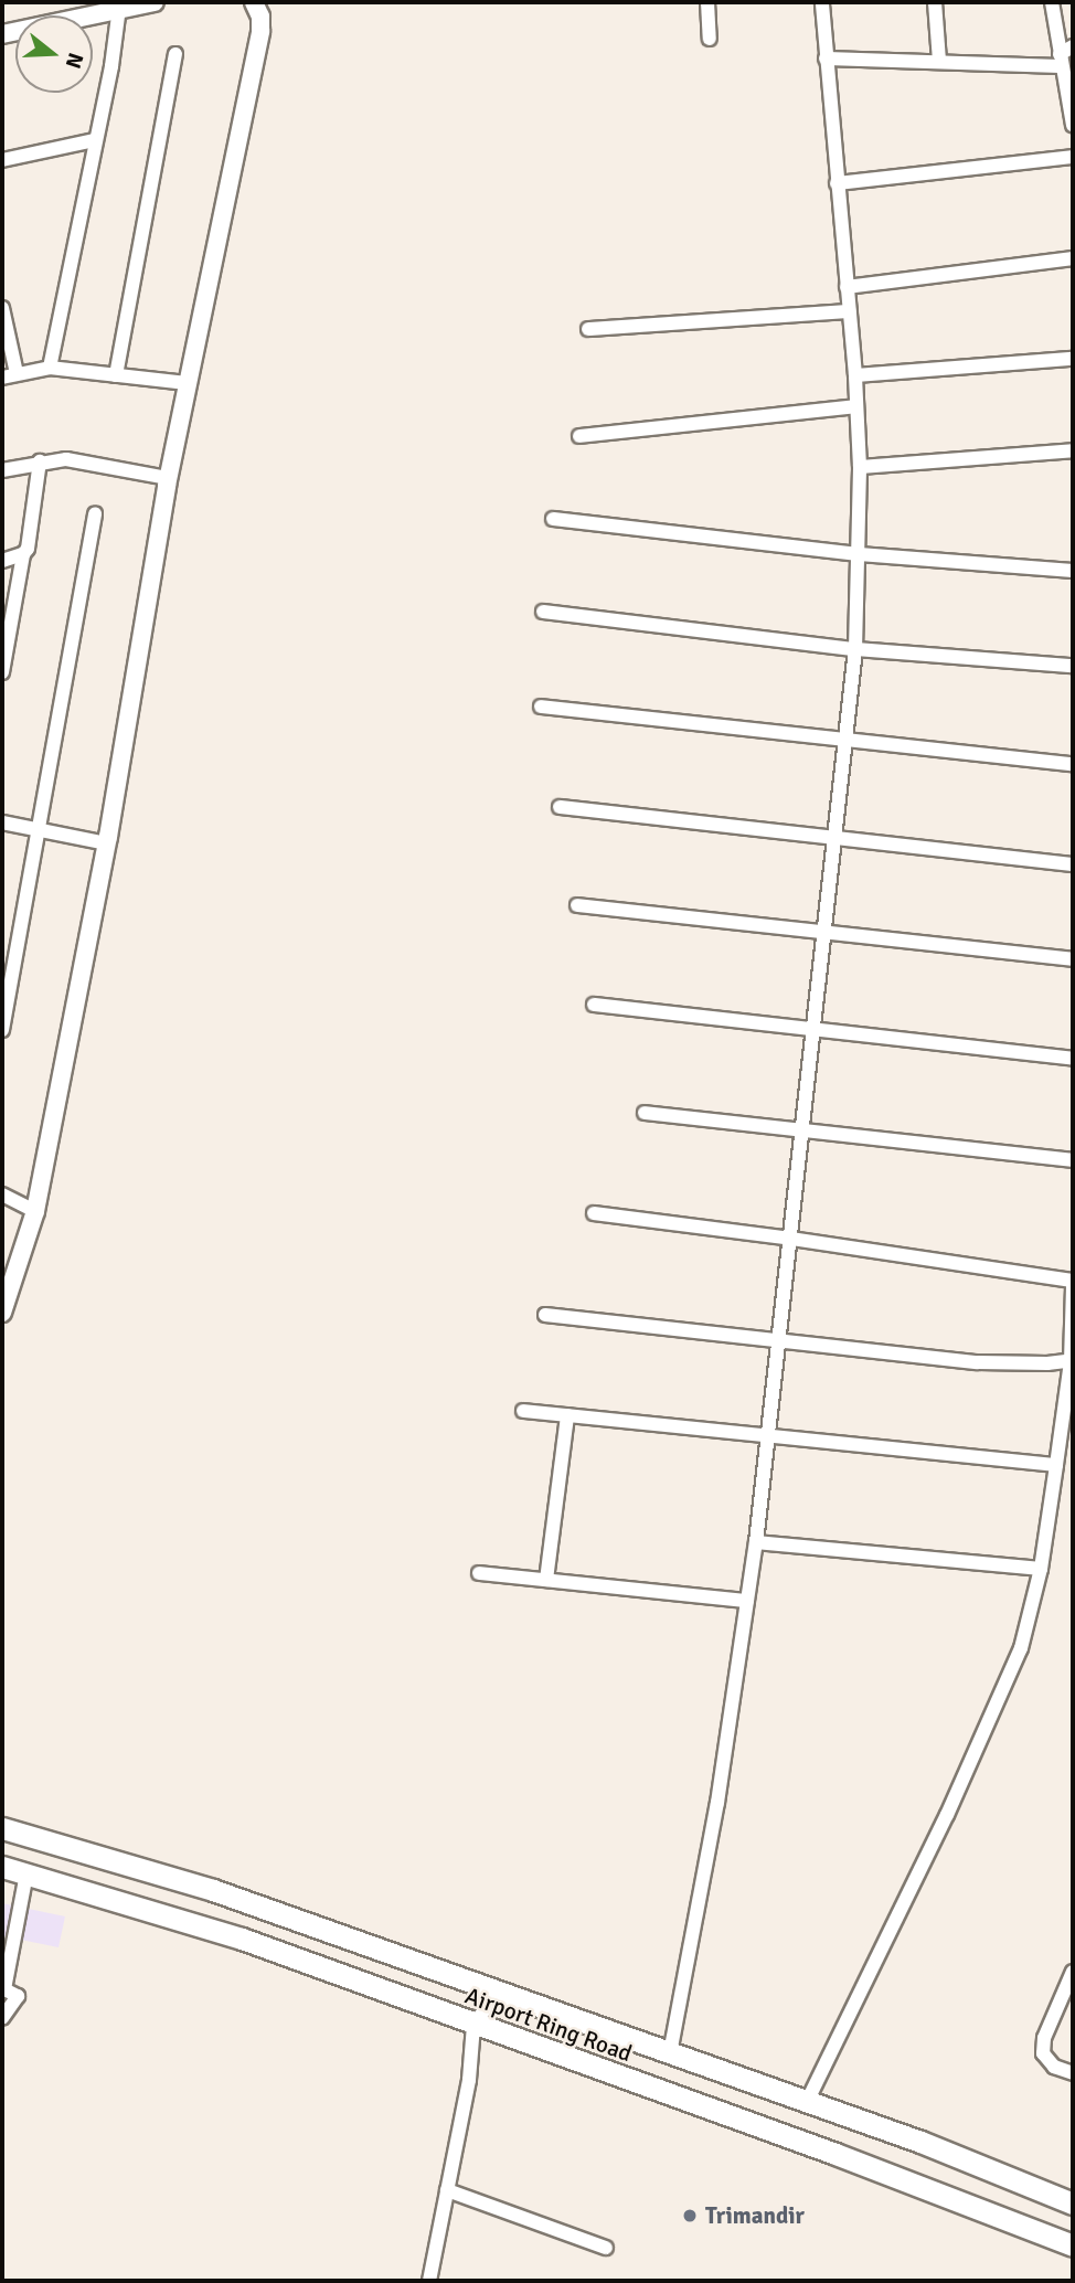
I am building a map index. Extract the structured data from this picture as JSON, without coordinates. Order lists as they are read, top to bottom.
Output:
{
  "streets": {
    "main road": ["Airport Ring Road"]
  },
  "places": ["Trimandir"],
  "north": "right"
}
